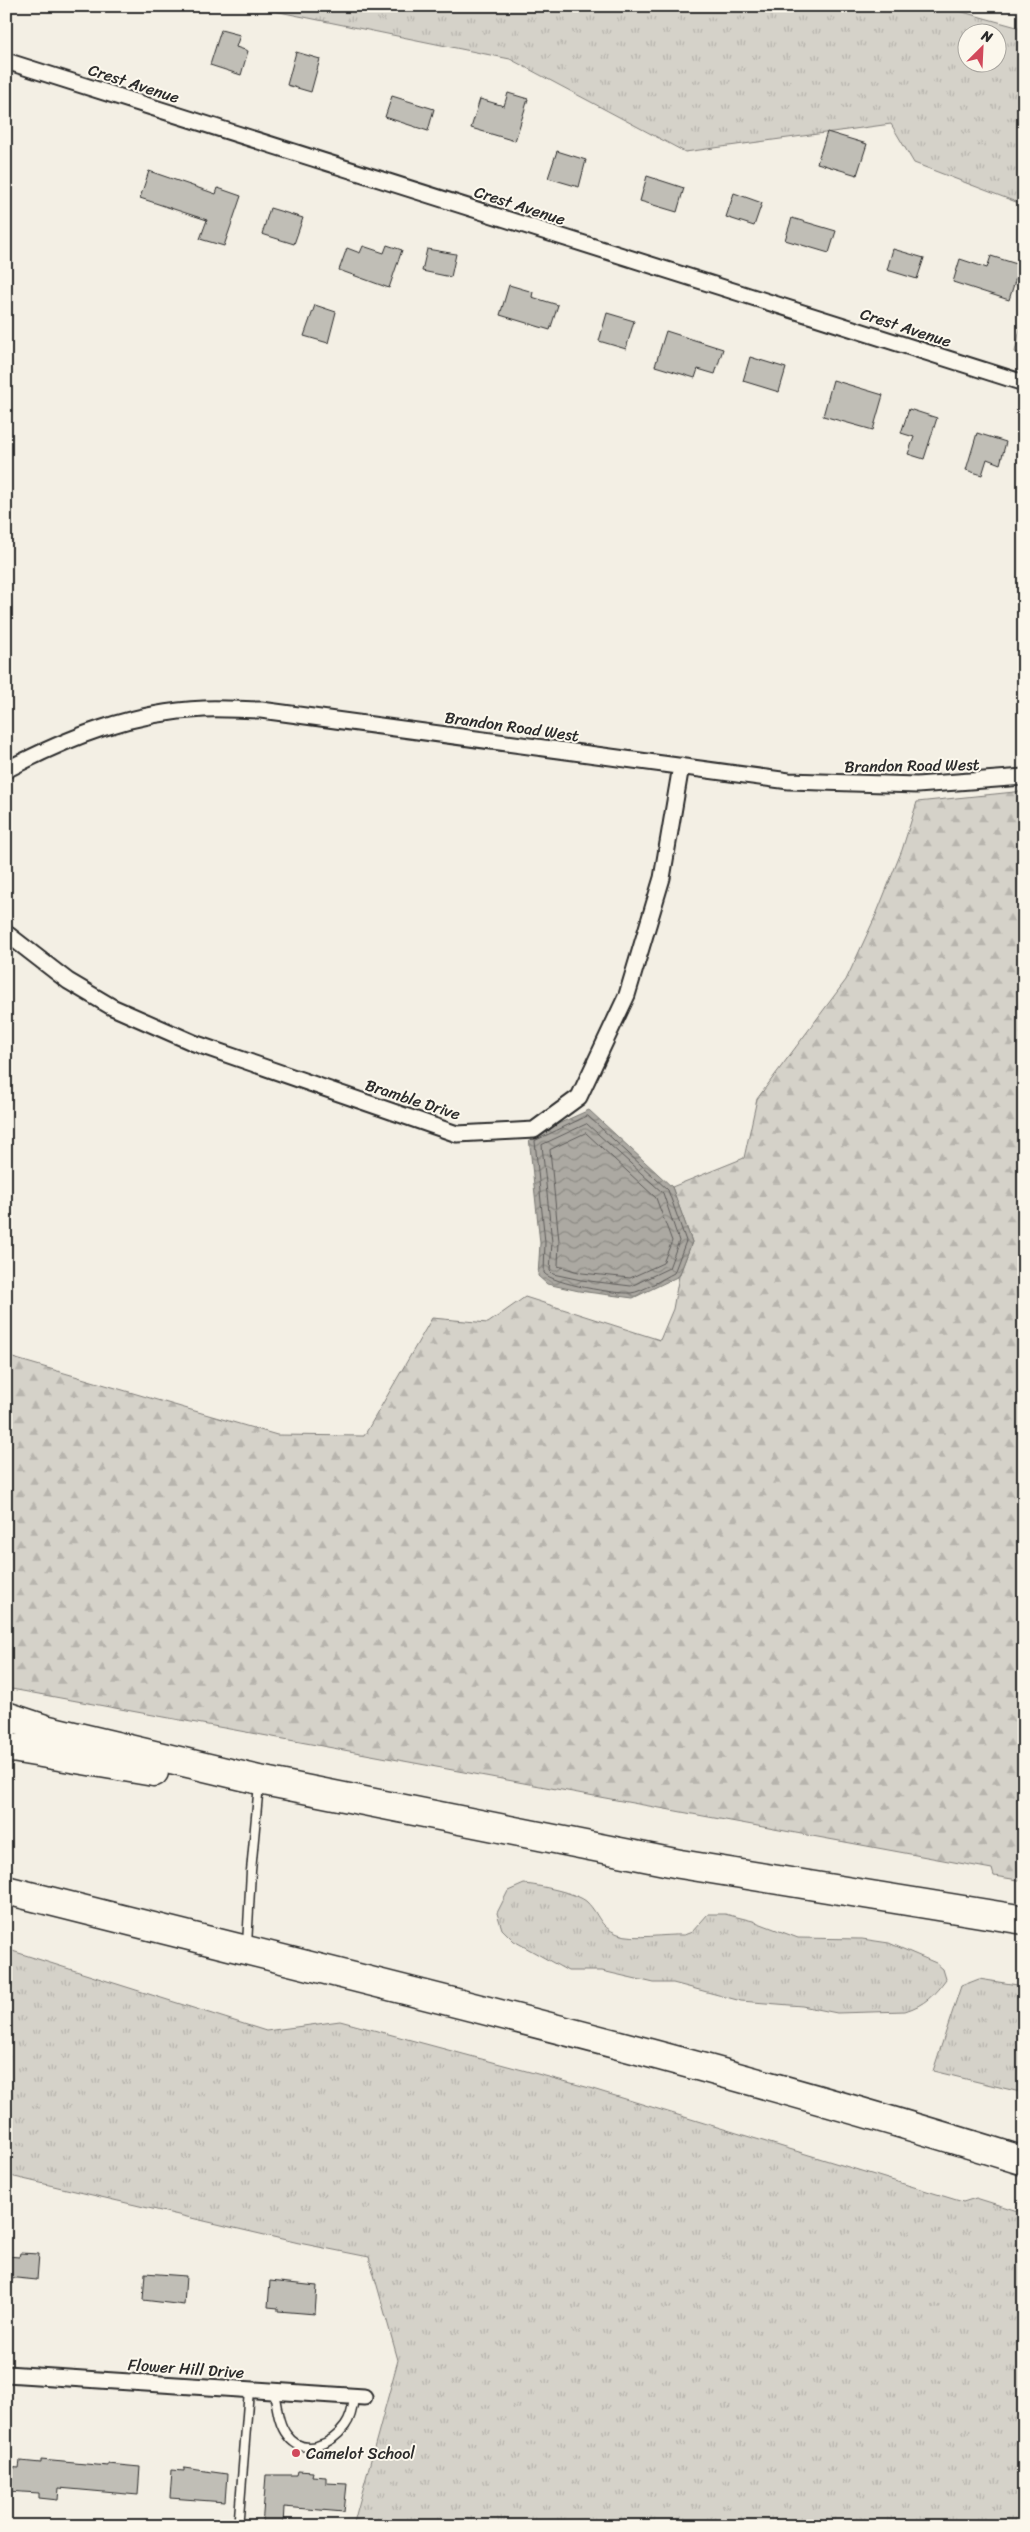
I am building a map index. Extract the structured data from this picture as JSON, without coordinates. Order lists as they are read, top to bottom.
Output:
{
  "streets": {
    "street": [
      "Crest Avenue",
      "Brandon Road West",
      "Bramble Drive",
      "Flower Hill Drive"
    ]
  },
  "crossings": [
    ["Brandon Road West", "Bramble Drive"]
  ],
  "places": ["Camelot School"],
  "north": "top right"
}
